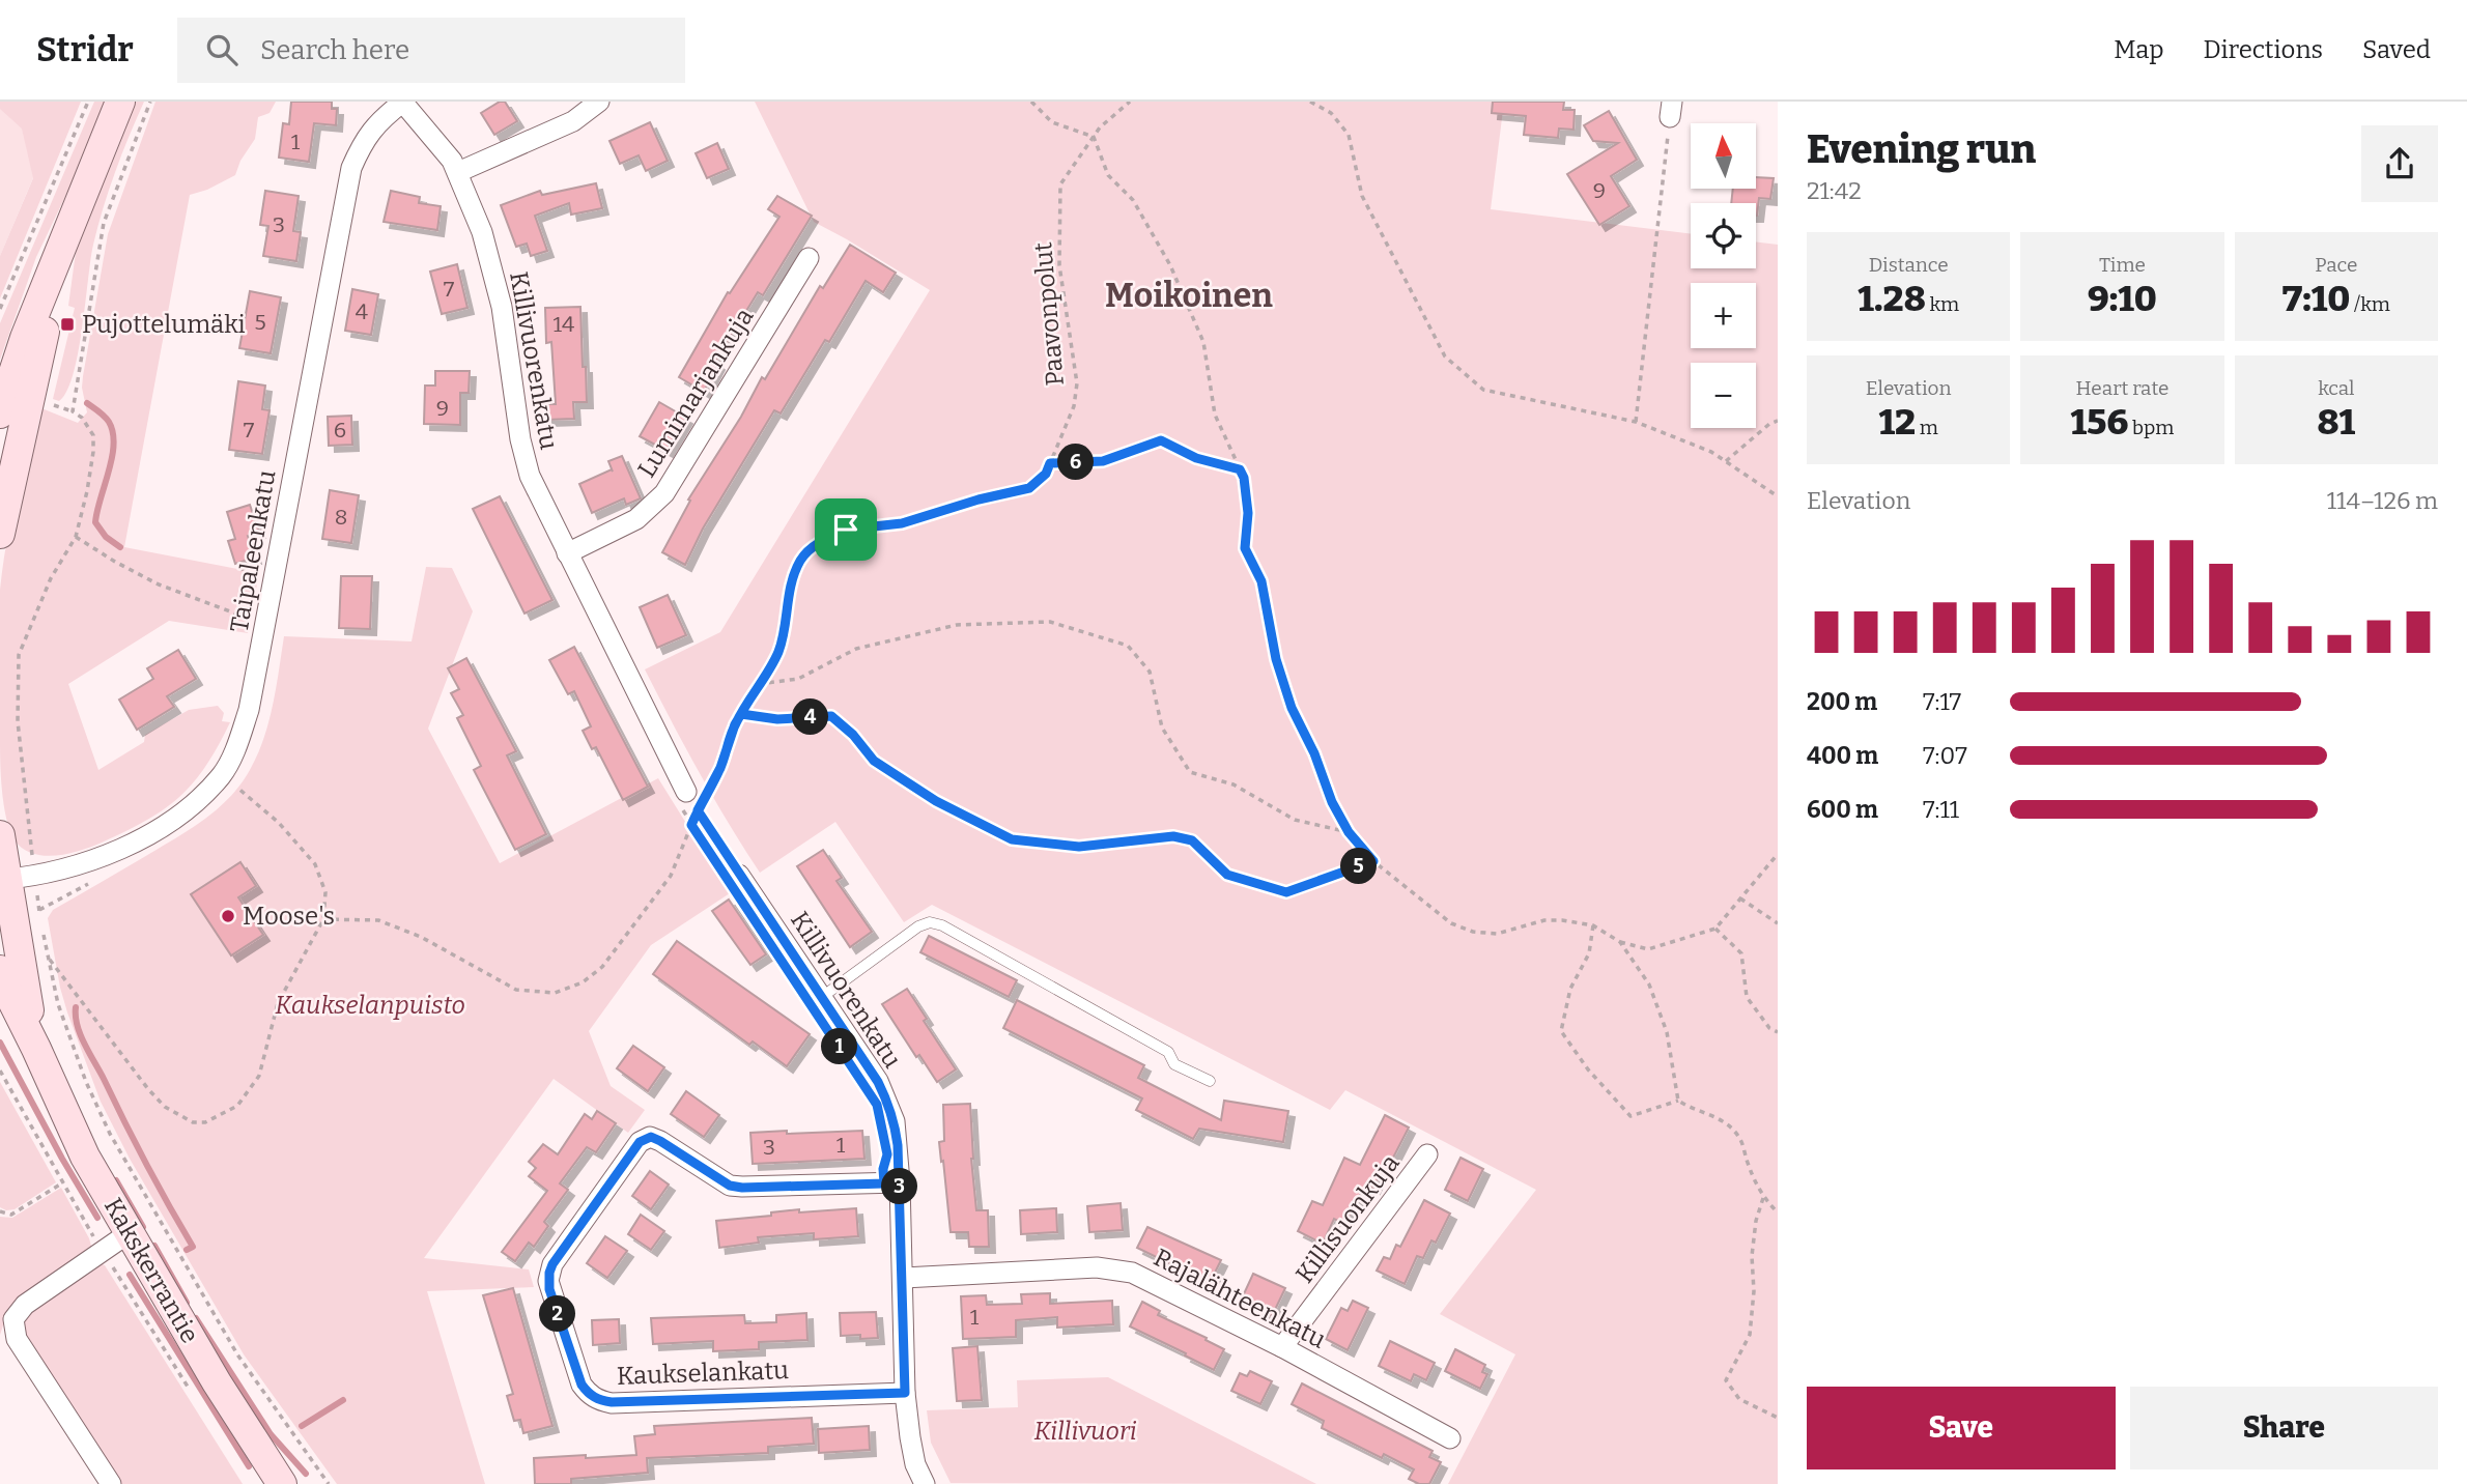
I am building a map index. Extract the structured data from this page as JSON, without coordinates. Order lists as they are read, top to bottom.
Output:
{
  "streets": {
    "main road": ["Kakskerrantie"],
    "street": [
      "Killivuorenkatu",
      "Lumimarjankuja",
      "Taipaleenkatu",
      "Killisuonkuja",
      "Rajalähteenkatu",
      "Kaukselankatu"
    ],
    "path": ["Paavonpolut"]
  },
  "crossings": [
    ["Killivuorenkatu", "Lumimarjankuja"],
    ["Killivuorenkatu", "Taipaleenkatu"],
    ["Killivuorenkatu", "Rajalähteenkatu"],
    ["Killivuorenkatu", "Kaukselankatu"],
    ["Taipaleenkatu", "Kakskerrantie"],
    ["Killisuonkuja", "Rajalähteenkatu"]
  ],
  "districts": ["Moikoinen"],
  "parks": ["Kaukselanpuisto", "Killivuori"],
  "places": {
    "transit": ["Pujottelumäki"],
    "other": ["Moose's"]
  },
  "house_numbers": [
    "1",
    "9",
    "3",
    "7",
    "4",
    "5",
    "14",
    "9",
    "7",
    "6",
    "8",
    "1",
    "3",
    "1"
  ],
  "north": "top",
  "page": {
    "header": "Stridr",
    "search": "Search here",
    "nav": ["Map", "Directions", "Saved"],
    "heading": ["Evening run", "21:42"],
    "map_buttons": ["+", "−"],
    "stats": [
      ["Distance", "1.28 km"],
      ["Time", "9:10"],
      ["Pace", "7:10 /km"],
      ["Elevation", "12 m"],
      ["Heart rate", "156 bpm"],
      ["kcal", "81"]
    ],
    "pins": [
      "6",
      "4",
      "5",
      "1",
      "3",
      "2"
    ],
    "chart": ["Elevation", "114–126 m"],
    "list": [
      {
        "name": "200 m",
        "note": "7:17"
      },
      {
        "name": "400 m",
        "note": "7:07"
      },
      {
        "name": "600 m",
        "note": "7:11"
      }
    ],
    "buttons": ["Save", "Share"]
  }
}
